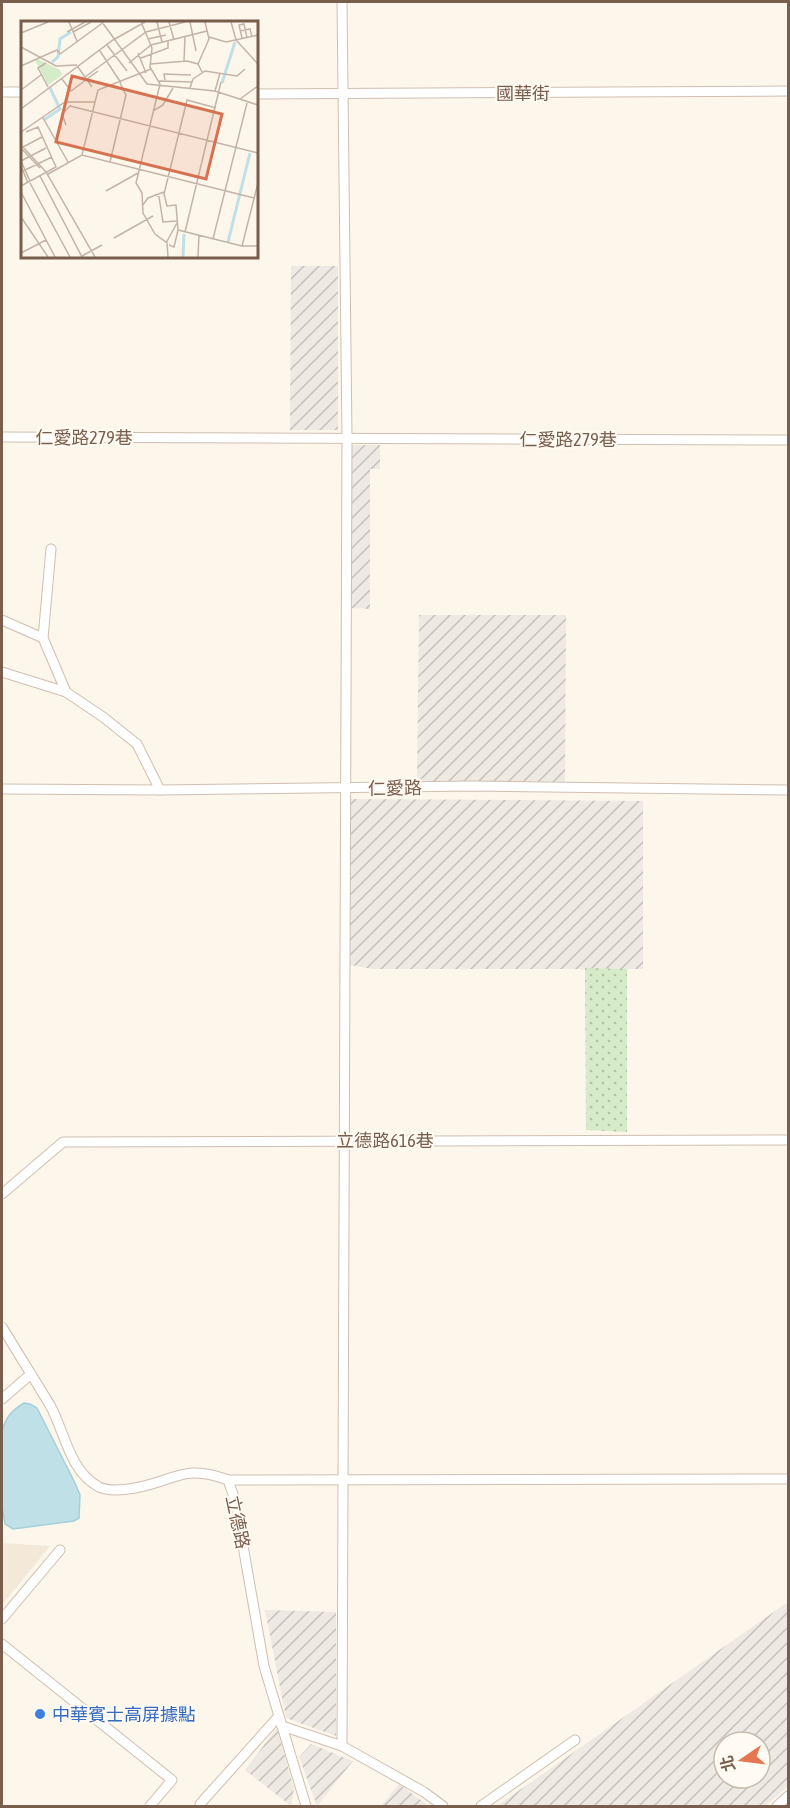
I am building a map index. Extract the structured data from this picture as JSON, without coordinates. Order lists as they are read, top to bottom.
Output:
{
  "streets": {
    "street": [
      "國華街",
      "仁愛路279巷",
      "仁愛路",
      "立德路616巷",
      "立德路"
    ]
  },
  "places": ["中華賓士高屏據點"],
  "north": "left"
}
